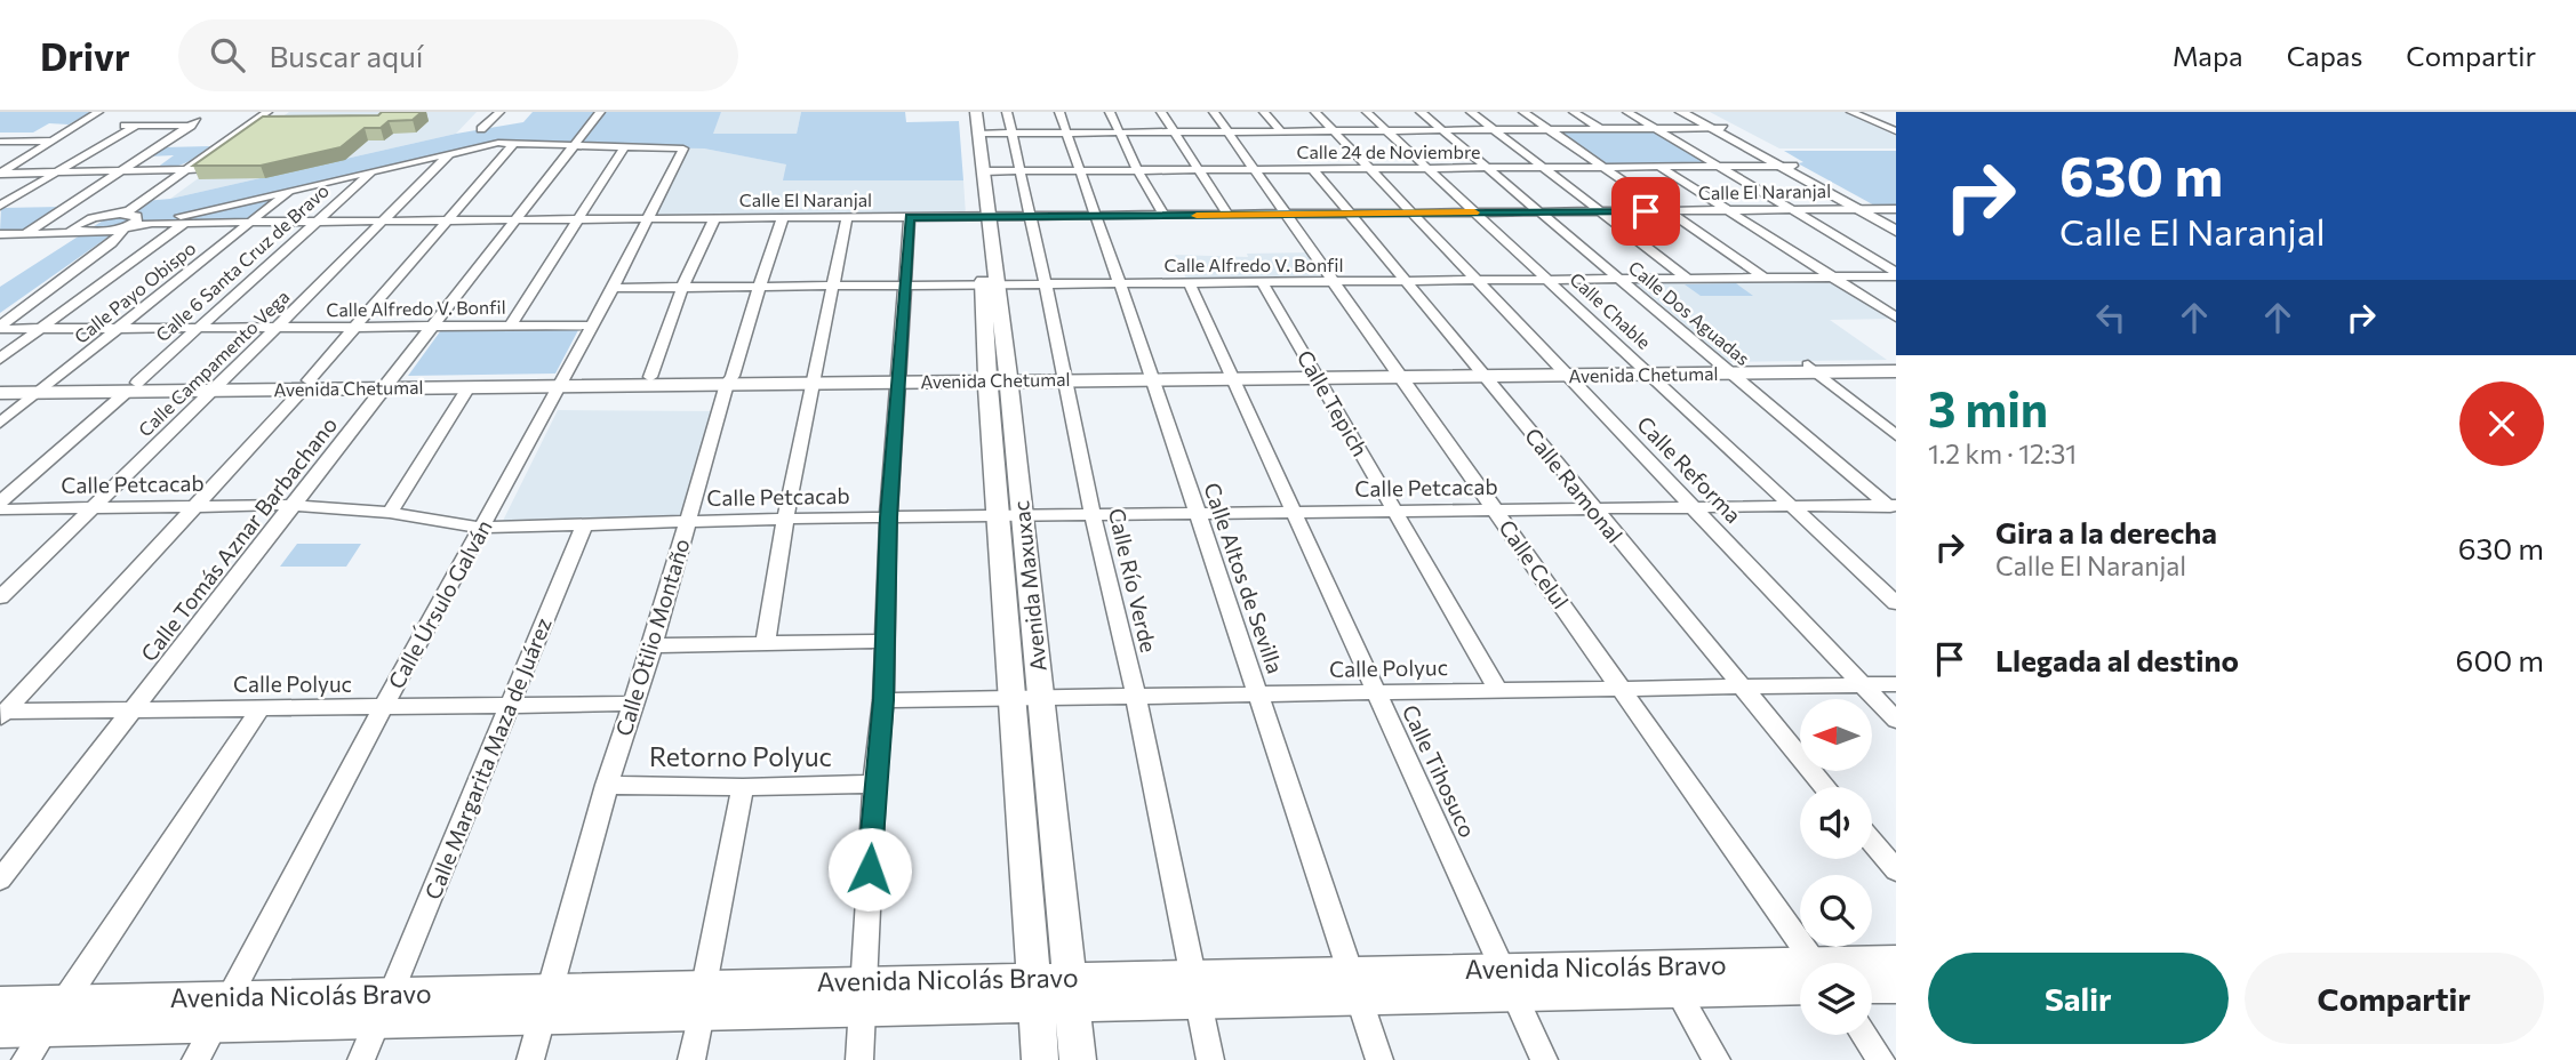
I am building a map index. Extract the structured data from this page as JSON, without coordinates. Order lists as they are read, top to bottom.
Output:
{
  "streets": {
    "main road": ["Avenida Chetumal", "Avenida Maxuxac", "Avenida Nicolás Bravo"],
    "street": [
      "Calle 24 de Noviembre",
      "Calle El Naranjal",
      "Calle 6 Santa Cruz de Bravo",
      "Calle Alfredo V. Bonfil",
      "Calle Payo Obispo",
      "Calle Chable",
      "Calle Dos Aguadas",
      "Calle Campamento Vega",
      "Calle Tepich",
      "Calle Reforma",
      "Calle Petcacab",
      "Calle Ramonal",
      "Calle Tomás Aznar Barbachano",
      "Calle Celul",
      "Calle Altos de Sevilla",
      "Calle Río Verde",
      "Calle Úrsulo Galván",
      "Calle Otilio Montaño",
      "Calle Polyuc",
      "Retorno Polyuc",
      "Calle Margarita Maza de Juárez",
      "Calle Tihosuco"
    ]
  },
  "crossings": [
    ["Calle 24 de Noviembre", "Calle Chable"],
    ["Calle 24 de Noviembre", "Calle Dos Aguadas"],
    ["Calle 24 de Noviembre", "Calle Reforma"],
    ["Calle 24 de Noviembre", "Calle Ramonal"],
    ["Calle 24 de Noviembre", "Calle Celul"],
    ["Calle 24 de Noviembre", "Calle Altos de Sevilla"],
    ["Calle 24 de Noviembre", "Calle Río Verde"],
    ["Calle 24 de Noviembre", "Avenida Maxuxac"],
    ["Calle El Naranjal", "Calle 6 Santa Cruz de Bravo"],
    ["Calle El Naranjal", "Calle Payo Obispo"],
    ["Calle El Naranjal", "Calle Chable"],
    ["Calle El Naranjal", "Calle Dos Aguadas"],
    ["Calle El Naranjal", "Calle Campamento Vega"],
    ["Calle El Naranjal", "Calle Reforma"],
    ["Calle El Naranjal", "Calle Ramonal"],
    ["Calle El Naranjal", "Calle Tomás Aznar Barbachano"],
    ["Calle El Naranjal", "Calle Celul"],
    ["Calle El Naranjal", "Calle Altos de Sevilla"],
    ["Calle El Naranjal", "Calle Río Verde"],
    ["Calle El Naranjal", "Avenida Maxuxac"],
    ["Calle El Naranjal", "Calle Úrsulo Galván"],
    ["Calle El Naranjal", "Calle Otilio Montaño"],
    ["Calle 6 Santa Cruz de Bravo", "Calle Alfredo V. Bonfil"],
    ["Calle 6 Santa Cruz de Bravo", "Avenida Chetumal"],
    ["Calle Alfredo V. Bonfil", "Calle Payo Obispo"],
    ["Calle Alfredo V. Bonfil", "Calle Chable"],
    ["Calle Alfredo V. Bonfil", "Calle Dos Aguadas"],
    ["Calle Alfredo V. Bonfil", "Calle Campamento Vega"],
    ["Calle Alfredo V. Bonfil", "Calle Tepich"],
    ["Calle Alfredo V. Bonfil", "Calle Reforma"],
    ["Calle Alfredo V. Bonfil", "Calle Ramonal"],
    ["Calle Alfredo V. Bonfil", "Calle Tomás Aznar Barbachano"],
    ["Calle Alfredo V. Bonfil", "Calle Celul"],
    ["Calle Alfredo V. Bonfil", "Calle Altos de Sevilla"],
    ["Calle Alfredo V. Bonfil", "Calle Río Verde"],
    ["Calle Alfredo V. Bonfil", "Avenida Maxuxac"],
    ["Calle Alfredo V. Bonfil", "Calle Úrsulo Galván"],
    ["Calle Alfredo V. Bonfil", "Calle Otilio Montaño"],
    ["Calle Alfredo V. Bonfil", "Calle Tihosuco"],
    ["Calle Payo Obispo", "Avenida Chetumal"],
    ["Calle Chable", "Avenida Chetumal"],
    ["Calle Chable", "Calle Petcacab"],
    ["Calle Dos Aguadas", "Avenida Chetumal"],
    ["Calle Dos Aguadas", "Calle Petcacab"],
    ["Calle Campamento Vega", "Avenida Chetumal"],
    ["Calle Campamento Vega", "Calle Petcacab"],
    ["Avenida Chetumal", "Calle Tepich"],
    ["Avenida Chetumal", "Calle Reforma"],
    ["Avenida Chetumal", "Calle Ramonal"],
    ["Avenida Chetumal", "Calle Tomás Aznar Barbachano"],
    ["Avenida Chetumal", "Calle Celul"],
    ["Avenida Chetumal", "Calle Altos de Sevilla"],
    ["Avenida Chetumal", "Calle Río Verde"],
    ["Avenida Chetumal", "Avenida Maxuxac"],
    ["Avenida Chetumal", "Calle Úrsulo Galván"],
    ["Avenida Chetumal", "Calle Otilio Montaño"],
    ["Avenida Chetumal", "Calle Tihosuco"],
    ["Calle Tepich", "Calle Petcacab"],
    ["Calle Tepich", "Calle Polyuc"],
    ["Calle Reforma", "Calle Petcacab"],
    ["Calle Reforma", "Calle Polyuc"],
    ["Calle Petcacab", "Calle Ramonal"],
    ["Calle Petcacab", "Calle Tomás Aznar Barbachano"],
    ["Calle Petcacab", "Calle Celul"],
    ["Calle Petcacab", "Calle Altos de Sevilla"],
    ["Calle Petcacab", "Calle Río Verde"],
    ["Calle Petcacab", "Avenida Maxuxac"],
    ["Calle Petcacab", "Calle Úrsulo Galván"],
    ["Calle Petcacab", "Calle Otilio Montaño"],
    ["Calle Petcacab", "Calle Margarita Maza de Juárez"],
    ["Calle Petcacab", "Calle Tihosuco"],
    ["Calle Ramonal", "Calle Polyuc"],
    ["Calle Tomás Aznar Barbachano", "Calle Polyuc"],
    ["Calle Celul", "Calle Polyuc"],
    ["Calle Altos de Sevilla", "Calle Polyuc"],
    ["Calle Altos de Sevilla", "Avenida Nicolás Bravo"],
    ["Calle Río Verde", "Calle Polyuc"],
    ["Calle Río Verde", "Avenida Nicolás Bravo"],
    ["Avenida Maxuxac", "Calle Polyuc"],
    ["Avenida Maxuxac", "Avenida Nicolás Bravo"],
    ["Calle Úrsulo Galván", "Calle Polyuc"],
    ["Calle Úrsulo Galván", "Avenida Nicolás Bravo"],
    ["Calle Otilio Montaño", "Calle Polyuc"],
    ["Calle Otilio Montaño", "Retorno Polyuc"],
    ["Calle Otilio Montaño", "Avenida Nicolás Bravo"],
    ["Calle Polyuc", "Calle Margarita Maza de Juárez"],
    ["Calle Polyuc", "Calle Tihosuco"],
    ["Calle Margarita Maza de Juárez", "Avenida Nicolás Bravo"],
    ["Calle Tihosuco", "Avenida Nicolás Bravo"]
  ],
  "north": "left",
  "page": {
    "header": "Drivr",
    "search": "Buscar aquí",
    "nav": ["Mapa", "Capas", "Compartir"],
    "turn": ["630 m", "Calle El Naranjal"],
    "heading": ["3 min", "1.2 km · 12:31"],
    "list": [
      {
        "name": "Gira a la derecha",
        "note": "Calle El Naranjal",
        "value": "630 m"
      },
      {
        "name": "Llegada al destino",
        "value": "600 m"
      }
    ],
    "buttons": ["Salir", "Compartir"]
  }
}
